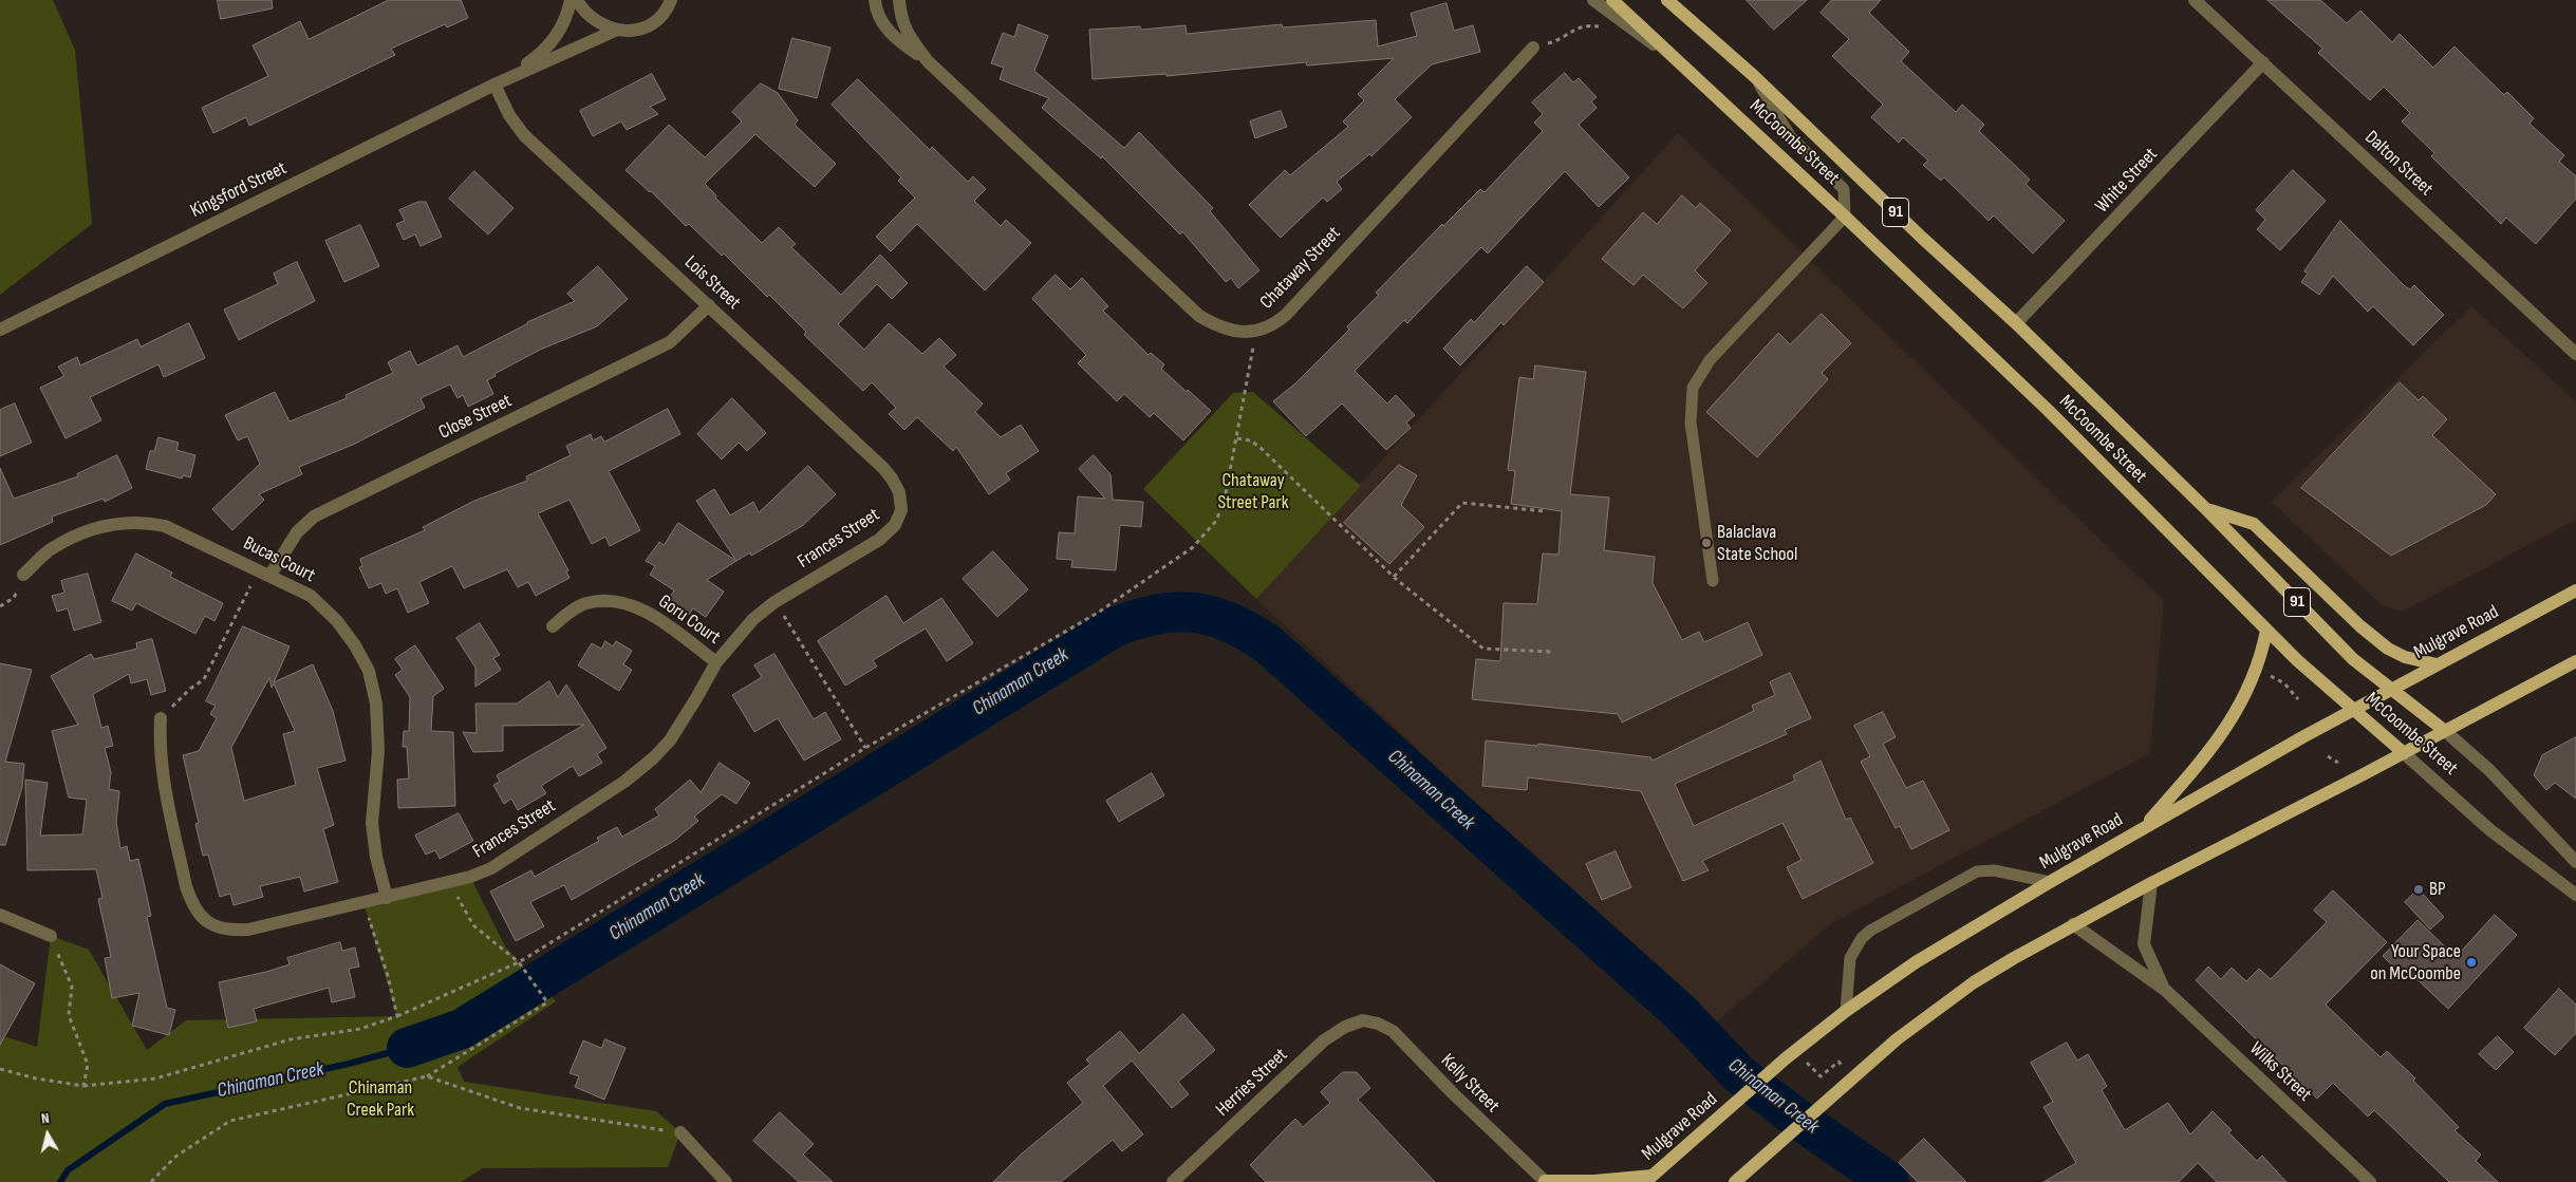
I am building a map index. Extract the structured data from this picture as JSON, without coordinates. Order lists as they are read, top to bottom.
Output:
{
  "streets": {
    "main road": ["McCoombe Street", "91", "Mulgrave Road"],
    "street": [
      "Dalton Street",
      "White Street",
      "Kingsford Street",
      "Chataway Street",
      "Lois Street",
      "Close Street",
      "Frances Street",
      "Bucas Court",
      "Goru Court",
      "Wilks Street",
      "Herries Street",
      "Kelly Street"
    ]
  },
  "crossings": [
    ["McCoombe Street", "White Street"],
    ["McCoombe Street", "Mulgrave Road"],
    ["Dalton Street", "White Street"],
    ["Kingsford Street", "Lois Street"],
    ["Lois Street", "Close Street"],
    ["Lois Street", "Frances Street"],
    ["Close Street", "Bucas Court"],
    ["Frances Street", "Bucas Court"],
    ["Frances Street", "Goru Court"],
    ["Herries Street", "Kelly Street"]
  ],
  "water": ["Chinaman Creek"],
  "parks": ["Chataway Street Park", "Chinaman Creek Park"],
  "places": ["Balaclava State School", "BP", "Your Space on McCoombe"],
  "north": "top"
}
